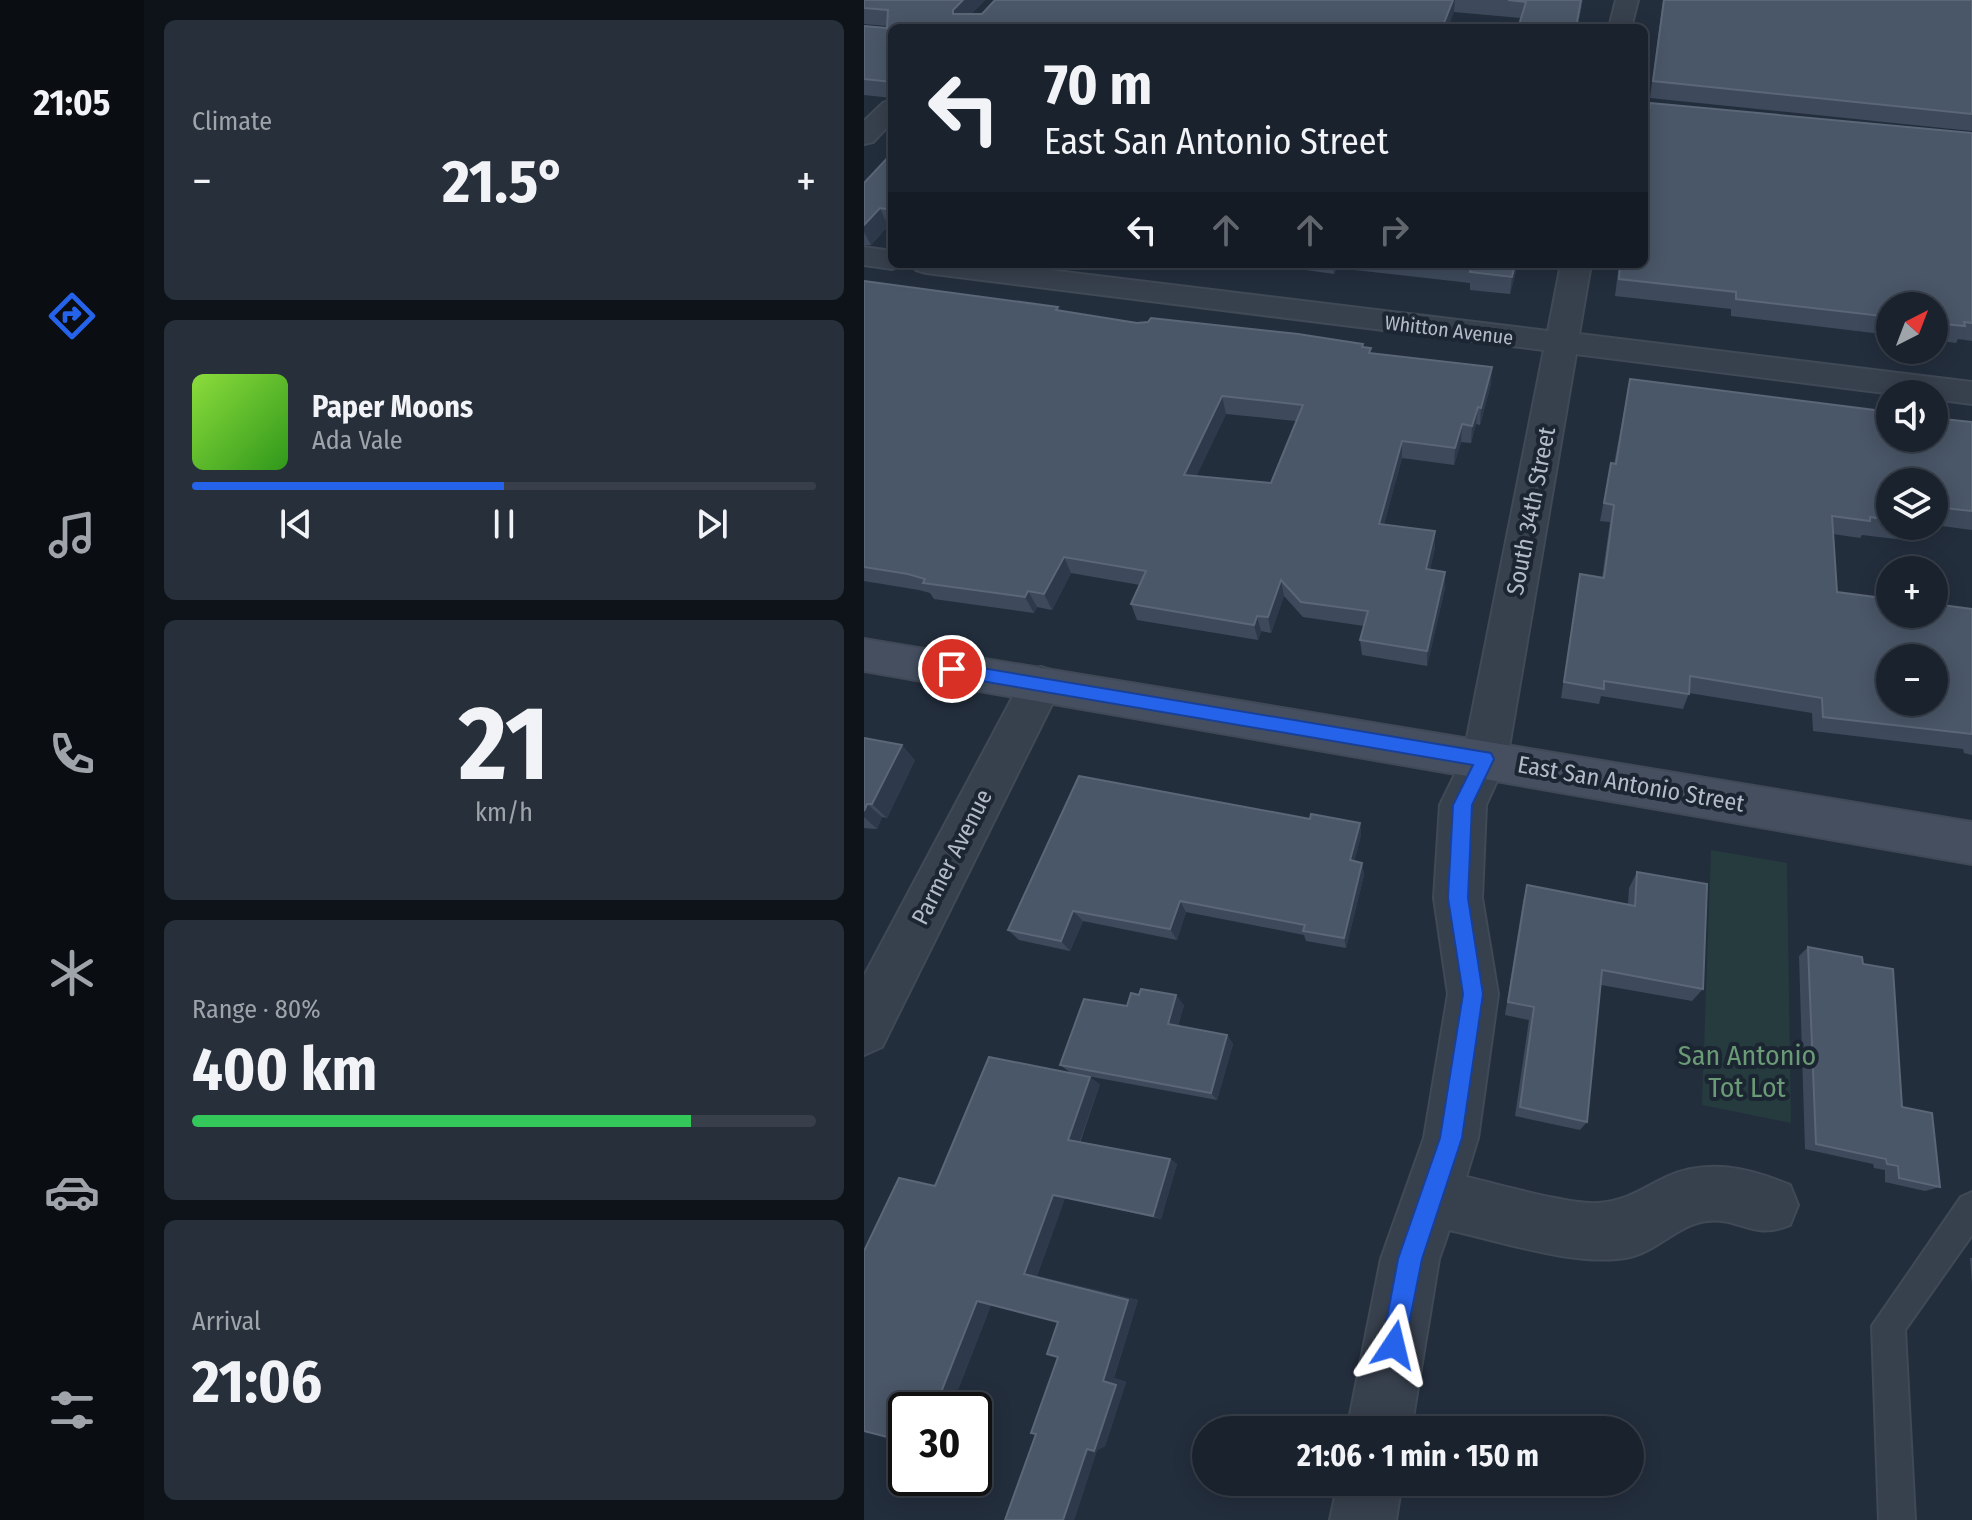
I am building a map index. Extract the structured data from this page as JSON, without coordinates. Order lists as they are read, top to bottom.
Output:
{
  "streets": {
    "street": [
      "Whitton Avenue",
      "South 34th Street",
      "East San Antonio Street",
      "Parmer Avenue"
    ]
  },
  "crossings": [
    ["Whitton Avenue", "South 34th Street"],
    ["South 34th Street", "East San Antonio Street"],
    ["East San Antonio Street", "Parmer Avenue"]
  ],
  "parks": ["San Antonio Tot Lot"],
  "north": "top right",
  "page": {
    "tabs": "21:05",
    "tile": [
      "Climate",
      ["21", "km/h"],
      ["Range · 80%", "400 km"],
      ["Arrival", "21:06"]
    ],
    "turn": ["70 m", "East San Antonio Street"],
    "heat": ["−", "21.5°", "+"],
    "map_buttons": ["+", "−"],
    "song": ["Paper Moons", "Ada Vale"],
    "limit": "30",
    "trip": "21:06 · 1 min · 150 m"
  }
}
